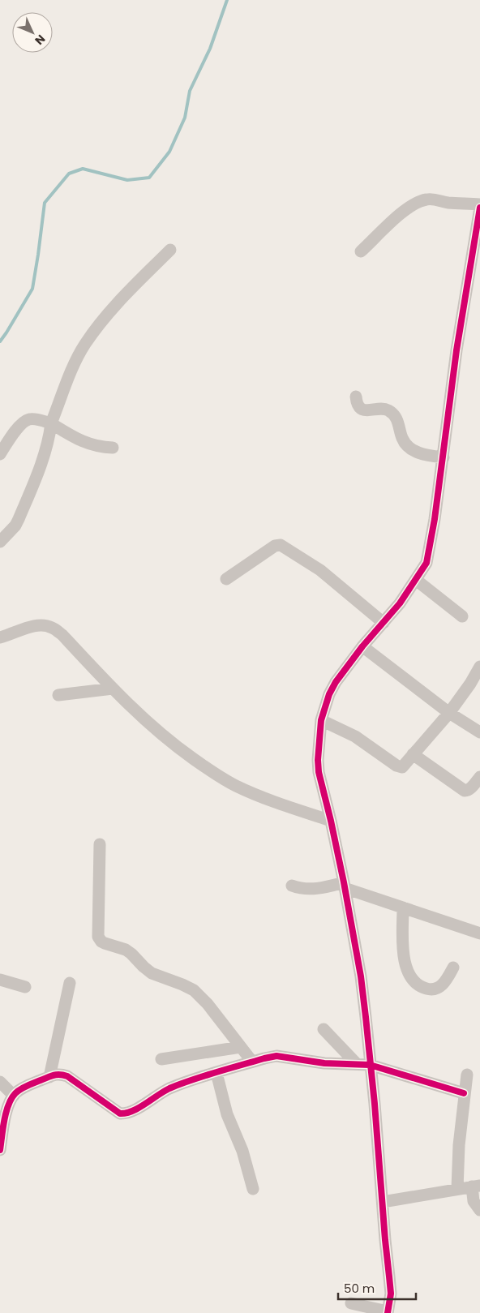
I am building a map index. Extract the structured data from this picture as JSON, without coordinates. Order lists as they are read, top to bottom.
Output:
{
  "scale_bar": "50 m",
  "north": "bottom right"
}
